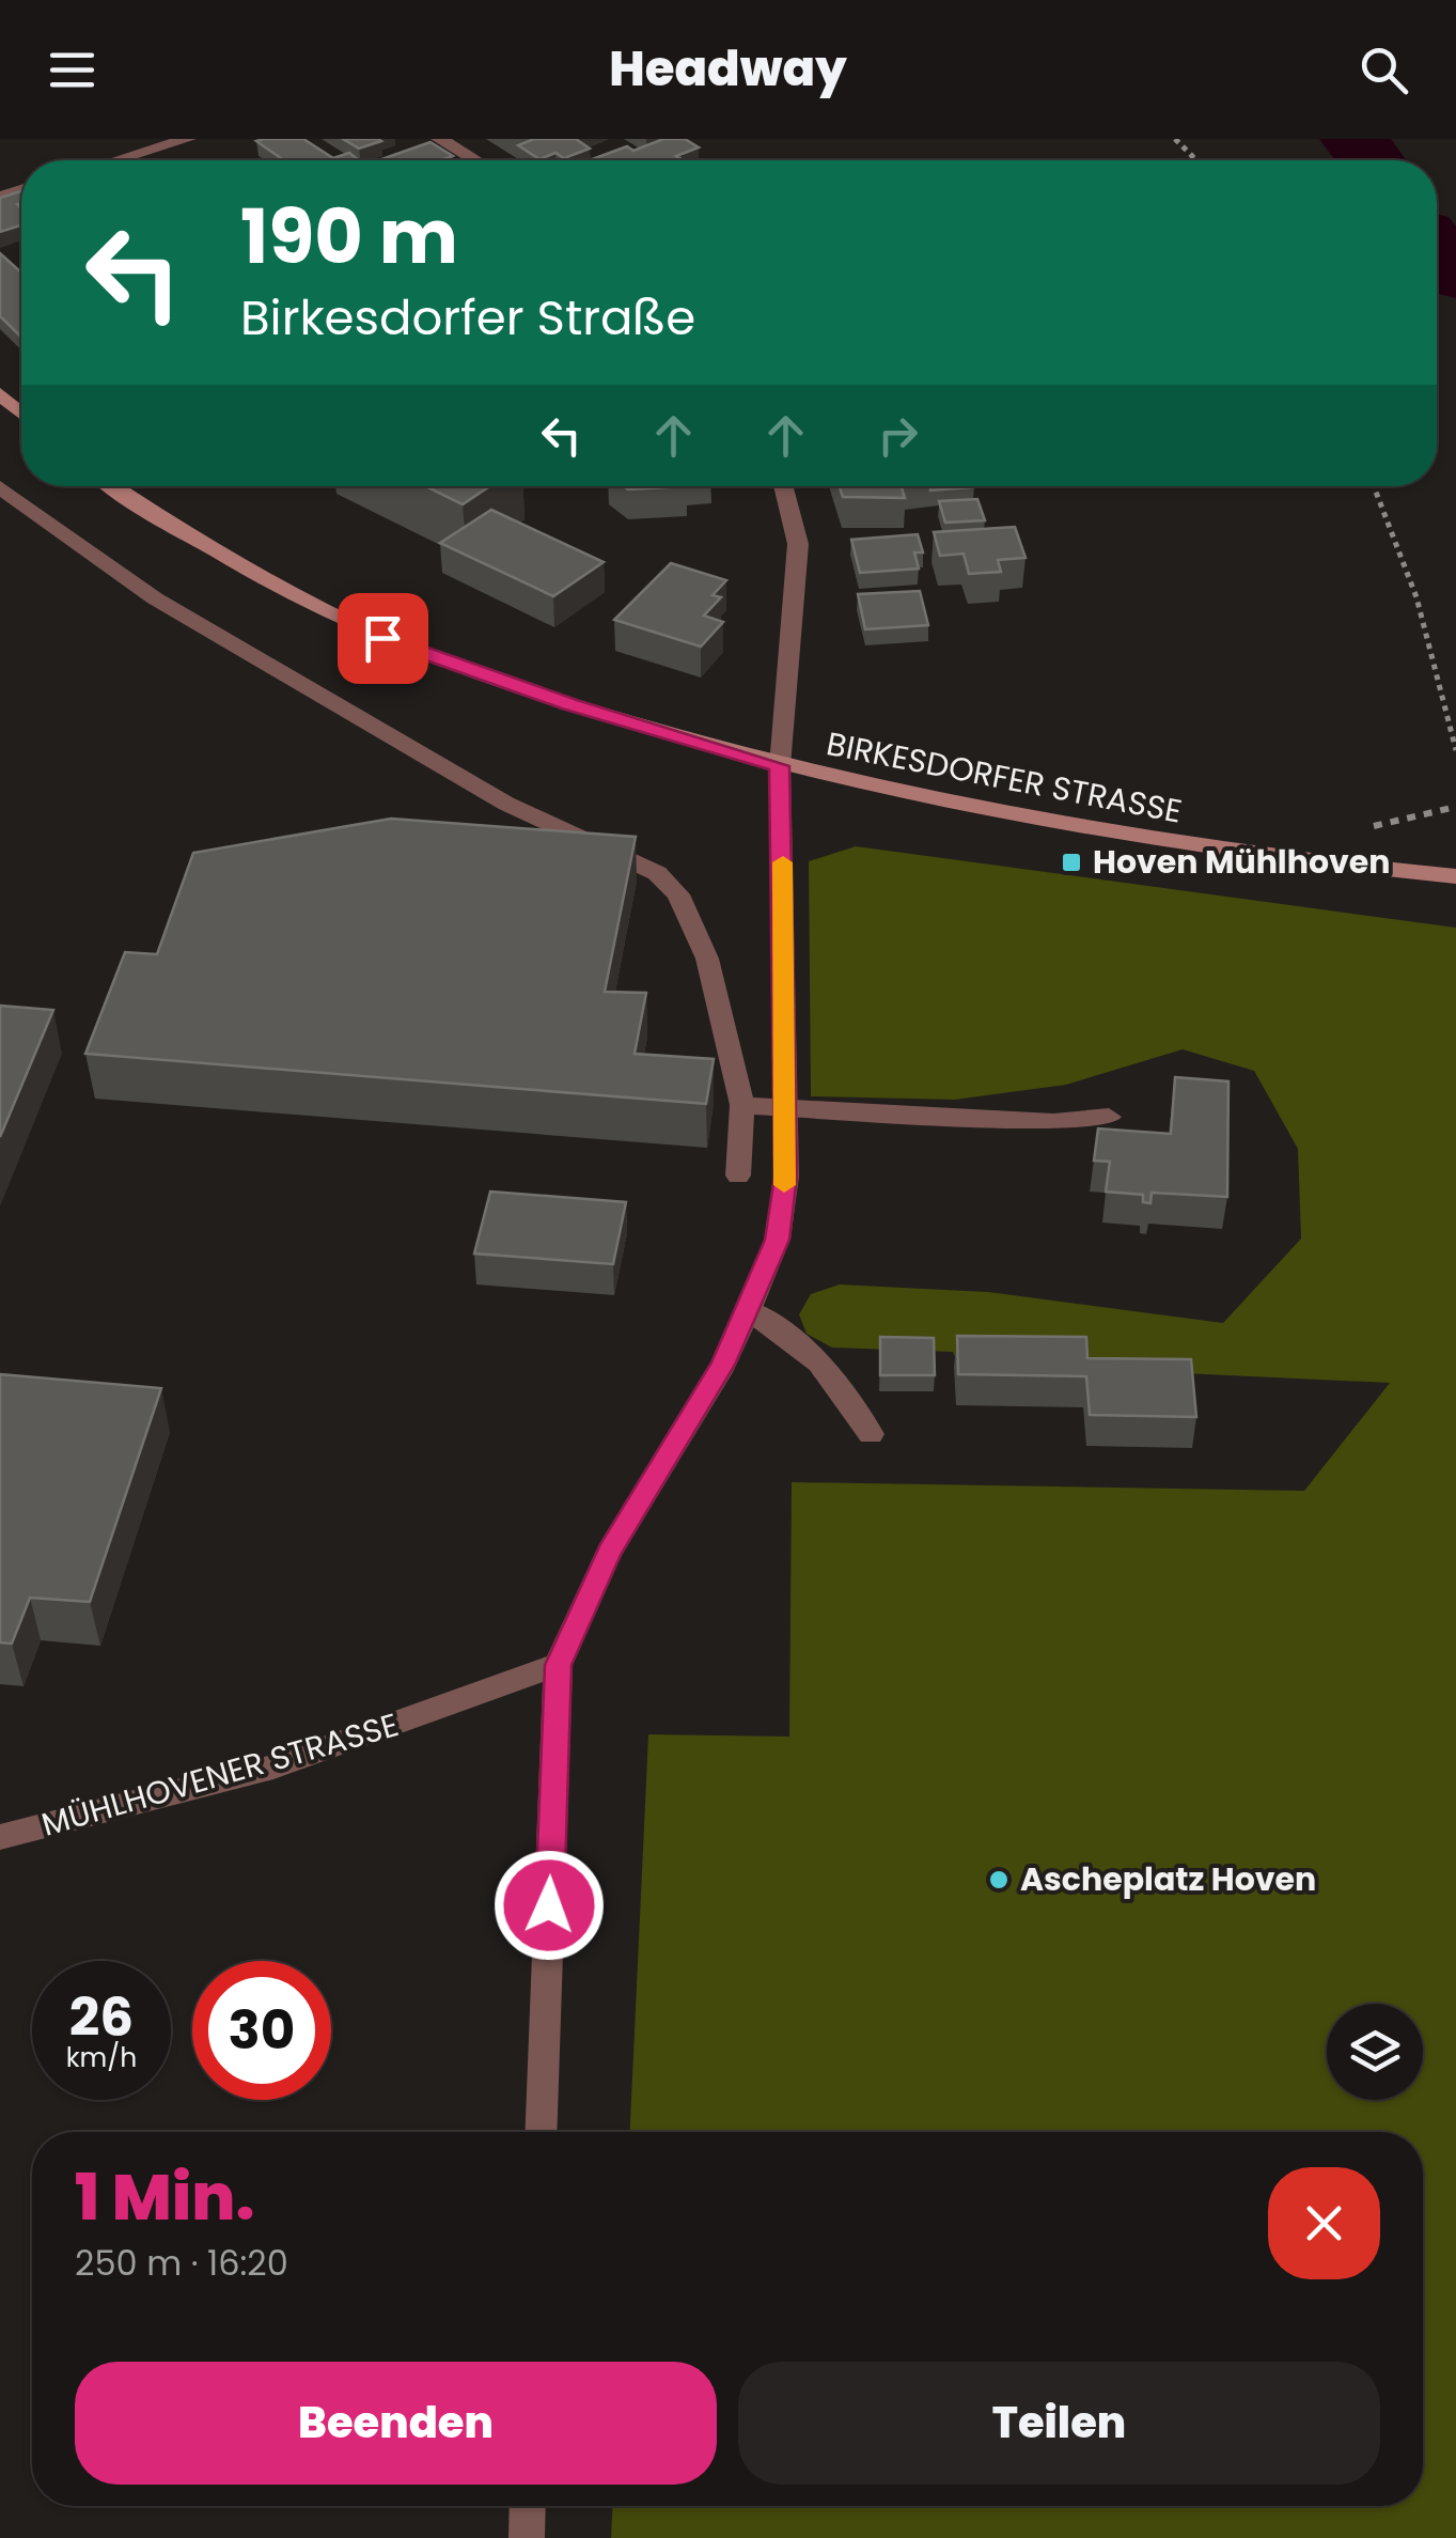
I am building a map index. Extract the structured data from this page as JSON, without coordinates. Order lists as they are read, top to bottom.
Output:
{
  "streets": {
    "main road": ["BIRKESDORFER STRASSE"],
    "street": ["MÜHLHOVENER STRASSE"]
  },
  "places": {
    "transit": ["Hoven Mühlhoven"],
    "other": ["Ascheplatz Hoven"]
  },
  "page": {
    "header": "Headway",
    "turn": ["190 m", "Birkesdorfer Straße"],
    "speed": "26 km/h",
    "limit": "30",
    "heading": ["1 Min.", "250 m · 16:20"],
    "buttons": ["Beenden", "Teilen"]
  }
}
